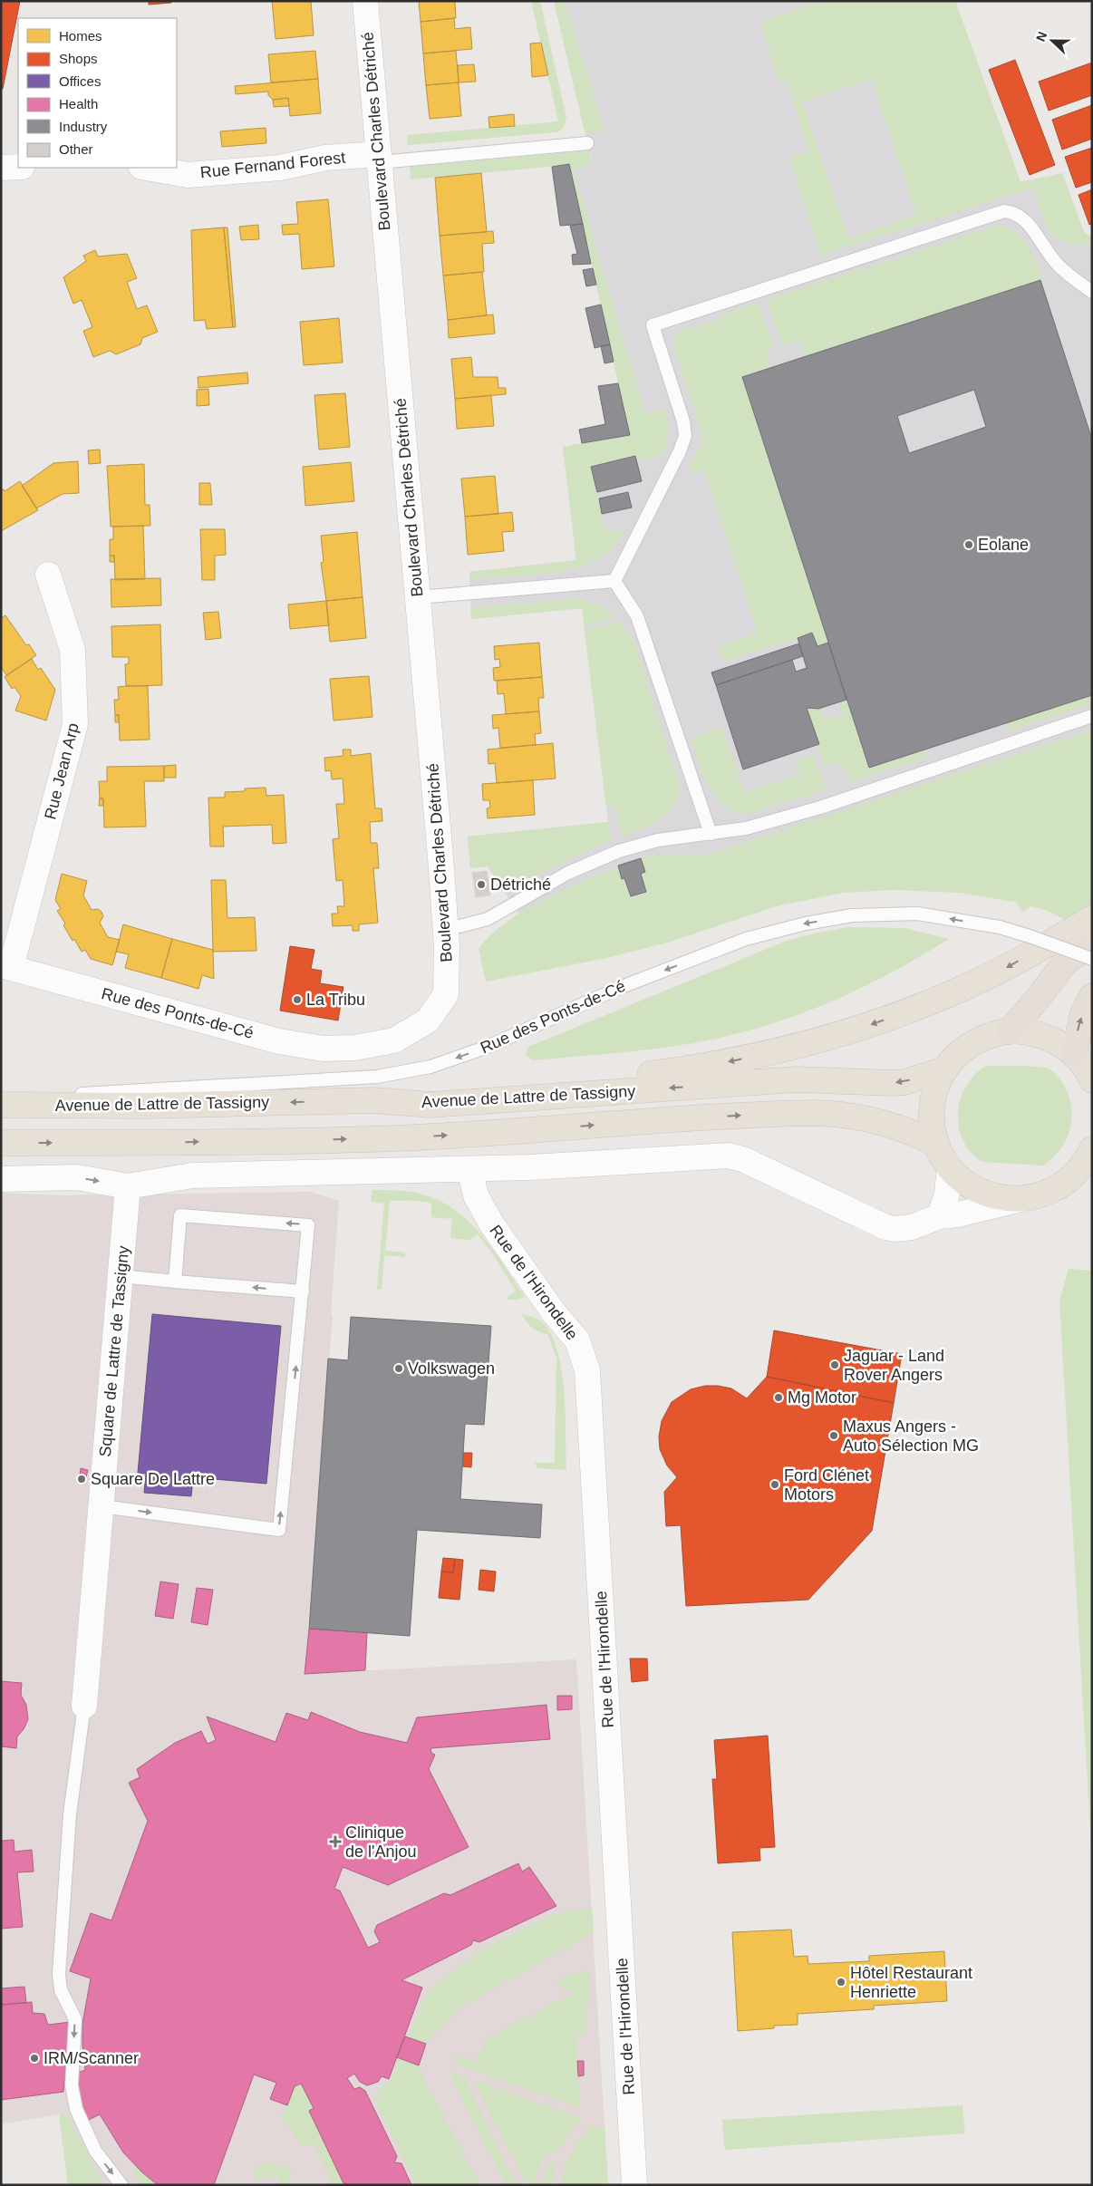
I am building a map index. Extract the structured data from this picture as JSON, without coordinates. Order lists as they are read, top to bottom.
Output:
{
  "streets": {
    "main road": ["Avenue de Lattre de Tassigny"],
    "street": [
      "Boulevard Charles Détriché",
      "Rue Fernand Forest",
      "Rue Jean Arp",
      "Rue des Ponts-de-Cé",
      "Rue de l'Hirondelle",
      "Square de Lattre de Tassigny"
    ]
  },
  "crossings": [
    ["Boulevard Charles Détriché", "Rue Fernand Forest"],
    ["Boulevard Charles Détriché", "Rue des Ponts-de-Cé"],
    ["Rue Jean Arp", "Rue des Ponts-de-Cé"]
  ],
  "places": {
    "other": [
      "Eolane",
      "Détriché",
      "La Tribu",
      "Jaguar - Land Rover Angers",
      "Volkswagen",
      "Mg Motor",
      "Maxus Angers - Auto Sélection MG",
      "Square De Lattre",
      "Ford Clénet Motors",
      "Hôtel Restaurant Henriette",
      "IRM/Scanner"
    ],
    "health": ["Clinique de l'Anjou"]
  },
  "legend": [
    "Homes",
    "Shops",
    "Offices",
    "Health",
    "Industry",
    "Other"
  ],
  "north": "left"
}
